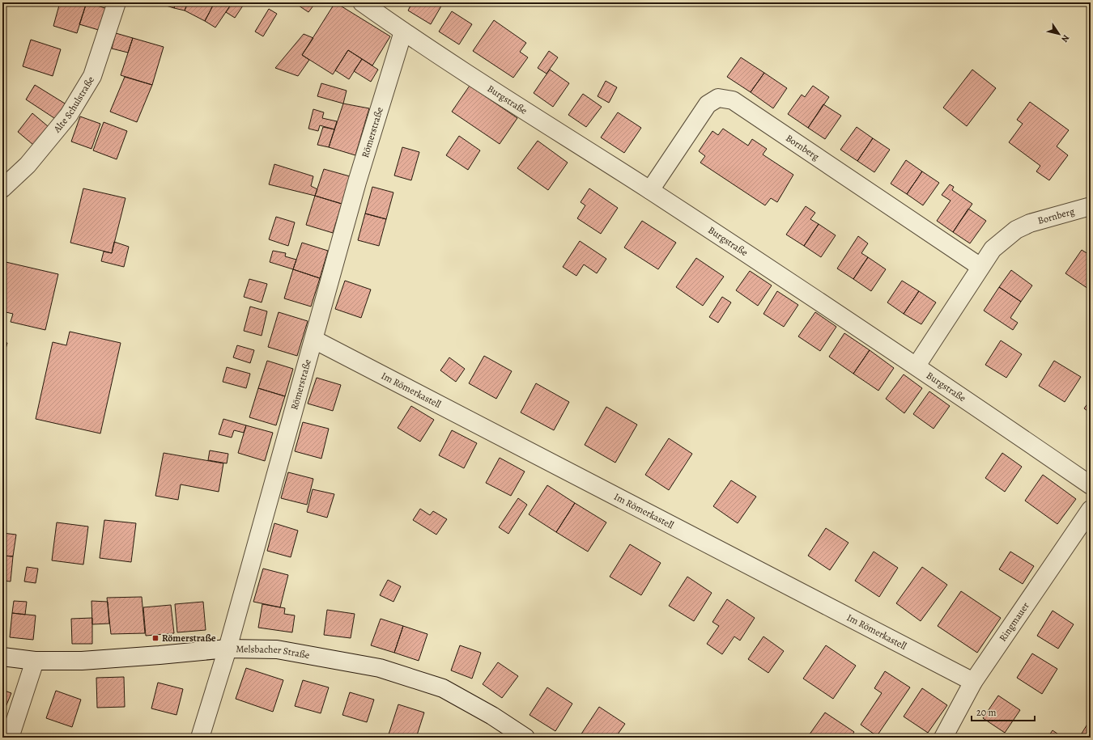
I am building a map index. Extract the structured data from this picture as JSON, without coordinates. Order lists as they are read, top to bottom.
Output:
{
  "streets": {
    "street": [
      "Burgstraße",
      "Alte Schulstraße",
      "Römerstraße",
      "Bornberg",
      "Im Römerkastell",
      "Ringmauer",
      "Melsbacher Straße"
    ]
  },
  "crossings": [
    ["Burgstraße", "Römerstraße"],
    ["Burgstraße", "Bornberg"],
    ["Römerstraße", "Im Römerkastell"],
    ["Römerstraße", "Melsbacher Straße"],
    ["Im Römerkastell", "Ringmauer"]
  ],
  "places": {
    "transit": ["Römerstraße"]
  },
  "scale_bar": "20 m",
  "north": "bottom right"
}
